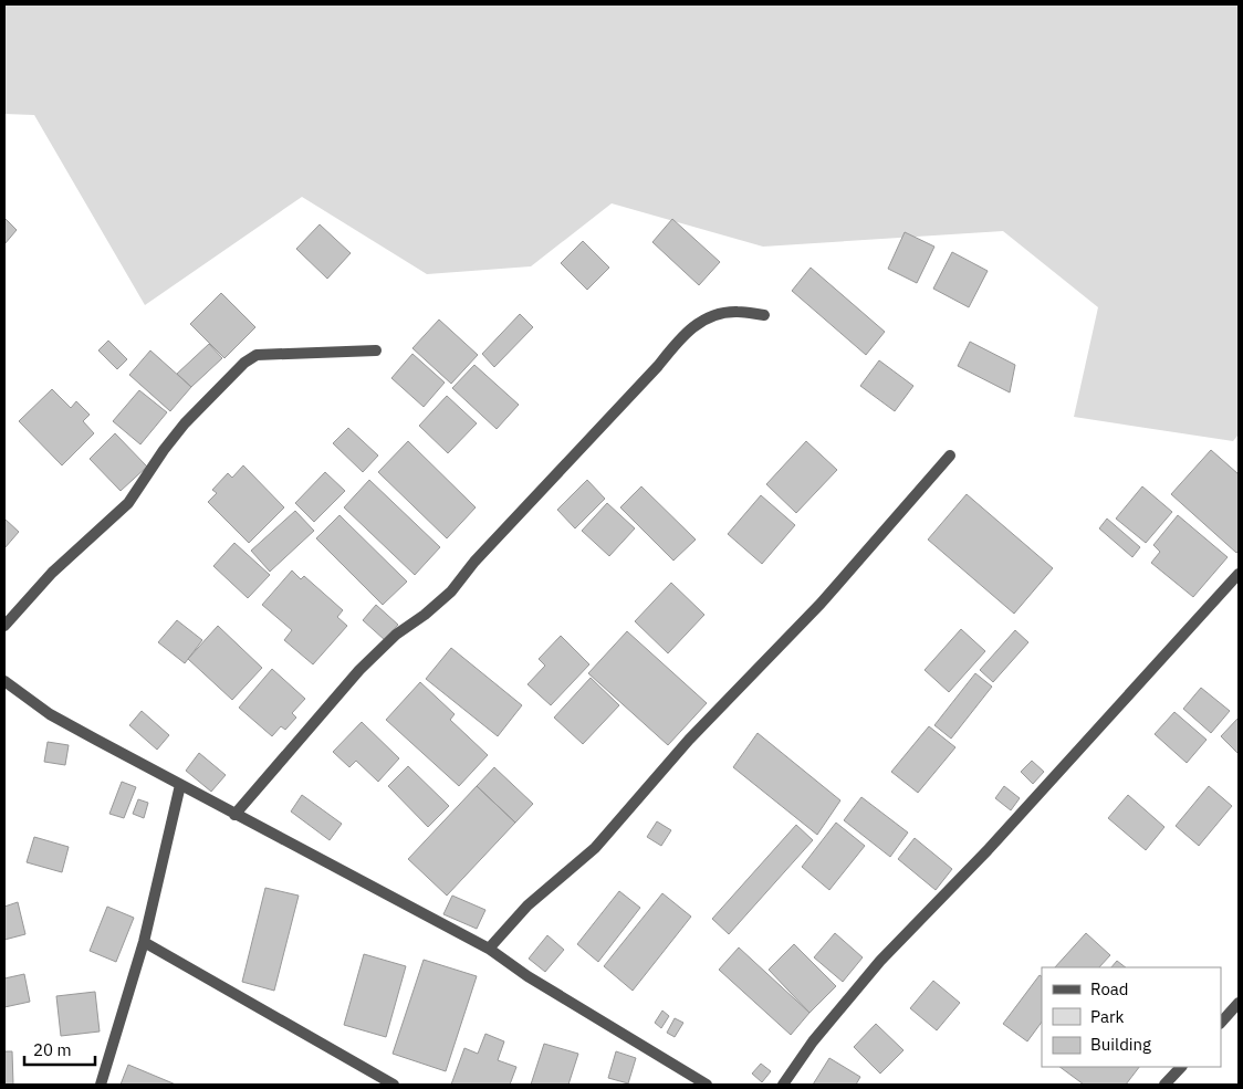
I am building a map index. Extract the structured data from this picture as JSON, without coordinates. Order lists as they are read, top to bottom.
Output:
{
  "legend": ["Road", "Park", "Building"],
  "scale_bar": "20 m"
}
